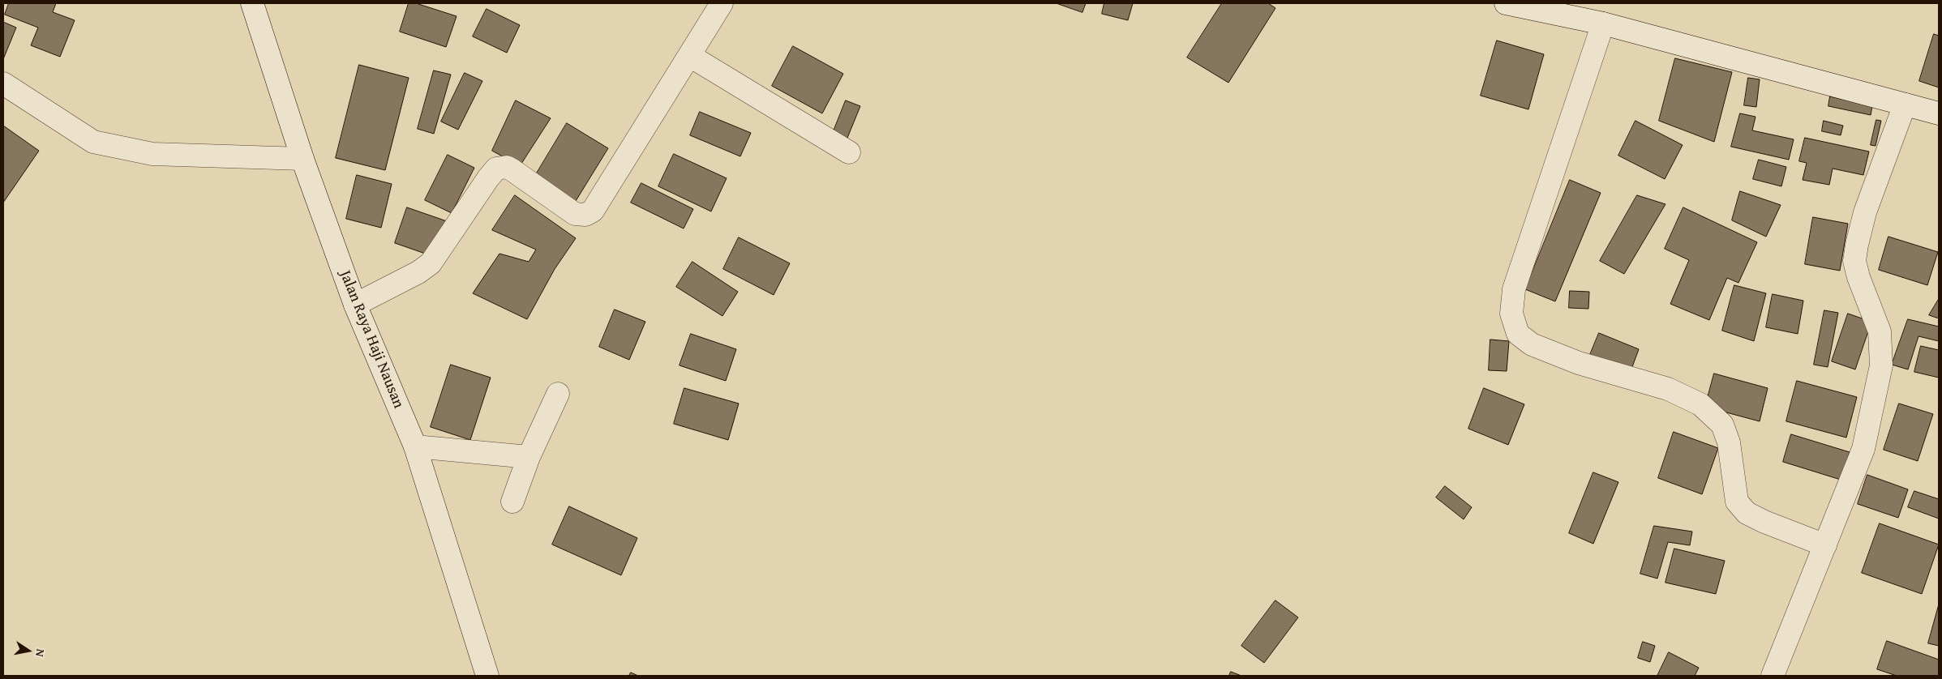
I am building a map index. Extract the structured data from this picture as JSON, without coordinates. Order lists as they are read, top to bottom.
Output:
{
  "streets": {
    "street": ["Jalan Raya Haji Nausan"]
  },
  "north": "right"
}
